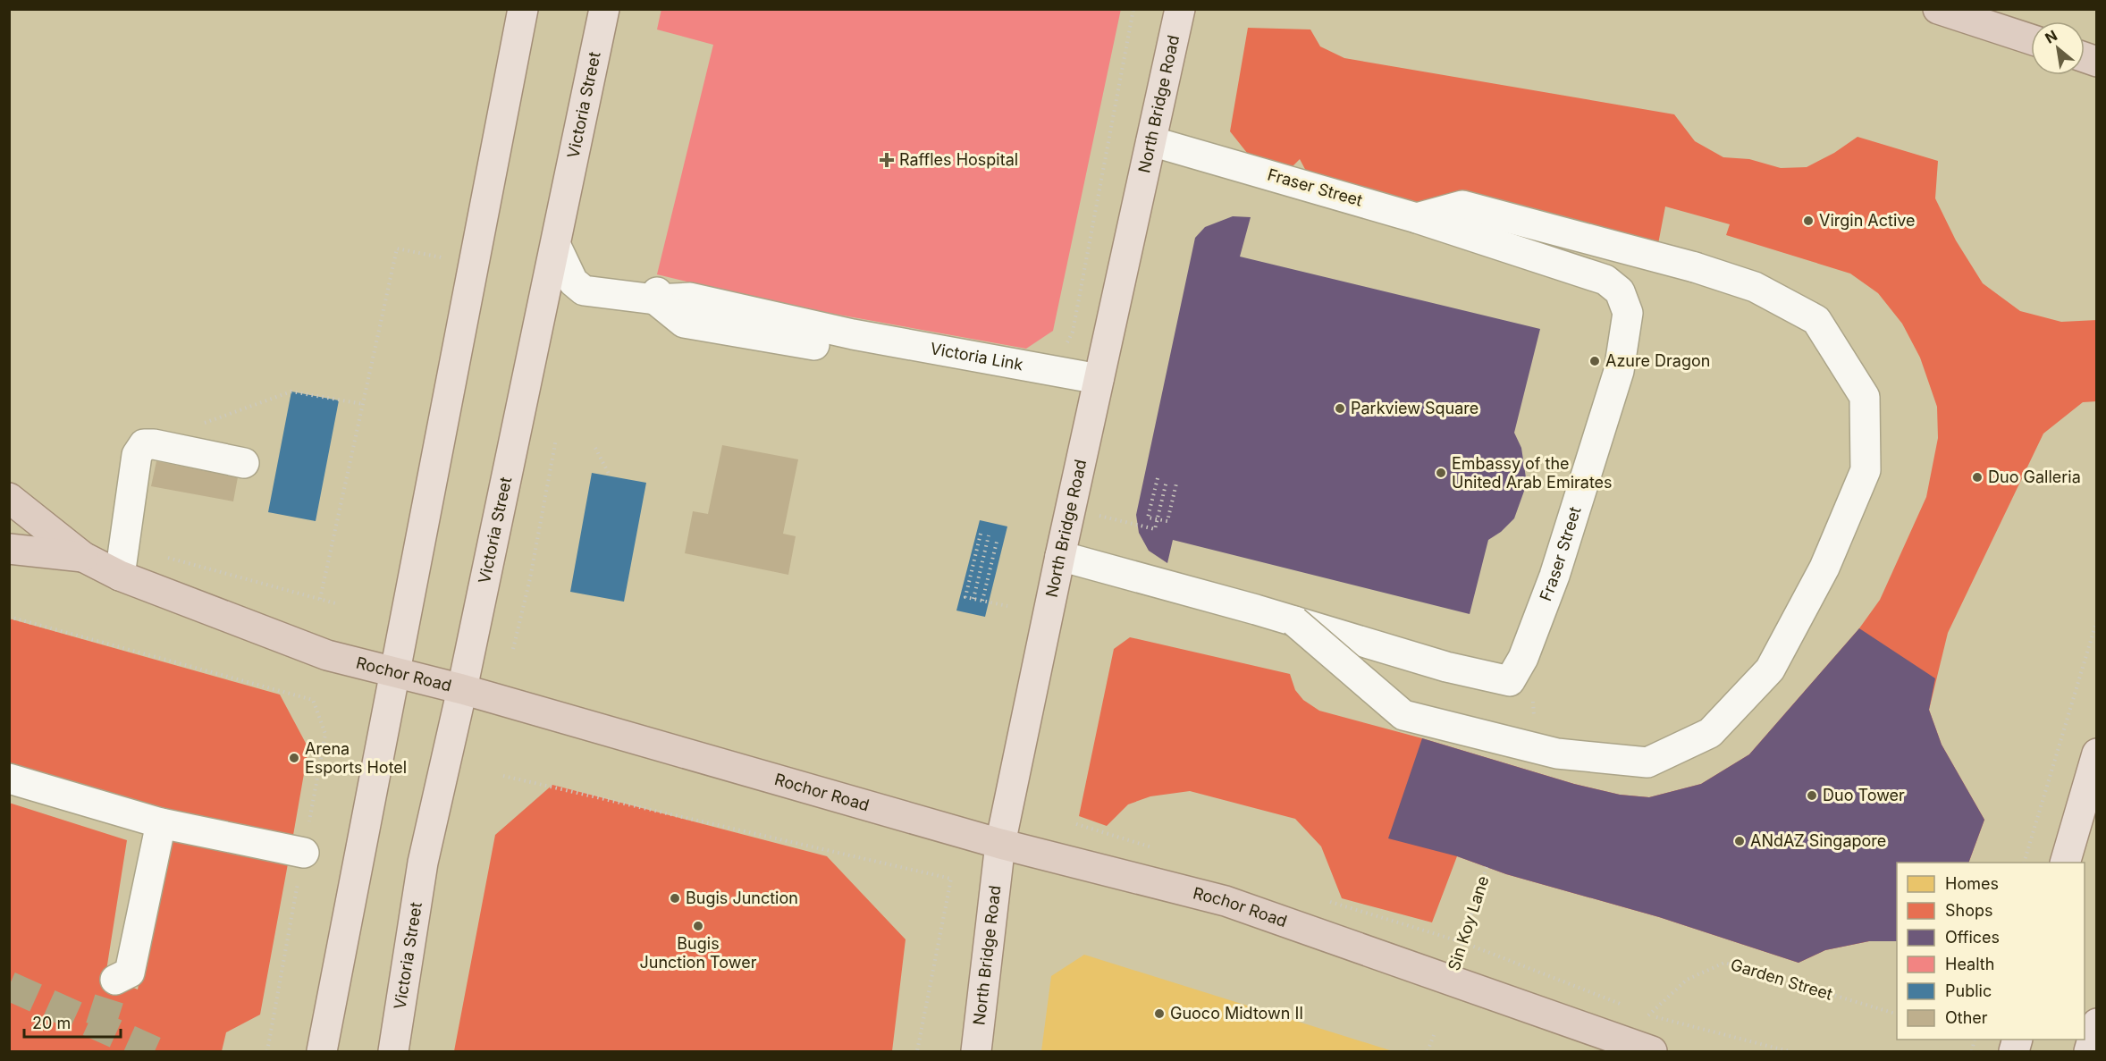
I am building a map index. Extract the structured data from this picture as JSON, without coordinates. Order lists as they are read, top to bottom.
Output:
{
  "streets": {
    "highway": ["Rochor Road"],
    "main road": ["Victoria Street", "North Bridge Road"],
    "lane": ["Fraser Street", "Victoria Link"],
    "path": ["Sin Koy Lane", "Garden Street"]
  },
  "crossings": [
    ["Victoria Street", "Victoria Link"],
    ["Victoria Street", "Rochor Road"],
    ["North Bridge Road", "Fraser Street"],
    ["North Bridge Road", "Victoria Link"],
    ["North Bridge Road", "Rochor Road"],
    ["Rochor Road", "Sin Koy Lane"]
  ],
  "places": {
    "health": ["Raffles Hospital"],
    "other": [
      "Virgin Active",
      "Azure Dragon",
      "Parkview Square",
      "Embassy of the United Arab Emirates",
      "Duo Galleria",
      "Arena Esports Hotel",
      "Duo Tower",
      "ANdAZ Singapore",
      "Bugis Junction",
      "Bugis Junction Tower",
      "Guoco Midtown II"
    ]
  },
  "legend": [
    "Homes",
    "Shops",
    "Offices",
    "Health",
    "Public",
    "Other"
  ],
  "scale_bar": "20 m",
  "north": "top left"
}
